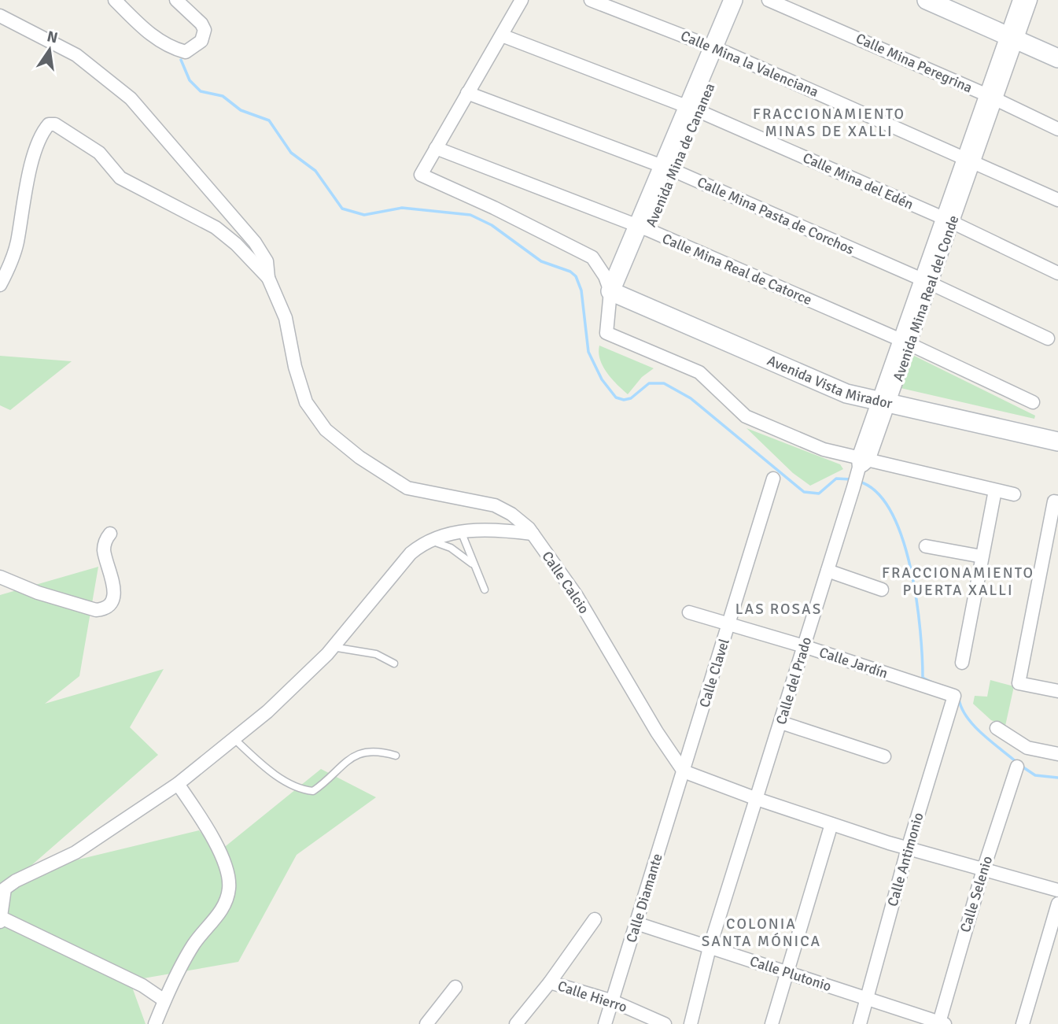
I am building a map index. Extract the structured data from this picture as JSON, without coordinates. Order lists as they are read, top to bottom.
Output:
{
  "streets": {
    "street": [
      "Calle Mina Peregrina",
      "Calle Mina la Valenciana",
      "Avenida Mina de Cananea",
      "Calle Mina del Edén",
      "Calle Mina Pasta de Corchos",
      "Calle Mina Real de Catorce",
      "Avenida Mina Real del Conde",
      "Avenida Vista Mirador",
      "Calle Calcio",
      "Calle Jardín",
      "Calle Clavel",
      "Calle del Prado",
      "Calle Antimonio",
      "Calle Selenio",
      "Calle Diamante",
      "Calle Plutonio",
      "Calle Hierro"
    ]
  },
  "crossings": [
    ["Calle Mina Peregrina", "Avenida Mina Real del Conde"],
    ["Calle Mina la Valenciana", "Avenida Mina de Cananea"],
    ["Calle Mina la Valenciana", "Avenida Mina Real del Conde"],
    ["Avenida Mina de Cananea", "Calle Mina del Edén"],
    ["Avenida Mina de Cananea", "Calle Mina Pasta de Corchos"],
    ["Avenida Mina de Cananea", "Calle Mina Real de Catorce"],
    ["Avenida Mina de Cananea", "Avenida Mina Real del Conde"],
    ["Avenida Mina de Cananea", "Avenida Vista Mirador"],
    ["Avenida Mina de Cananea", "Calle del Prado"],
    ["Calle Mina del Edén", "Avenida Mina Real del Conde"],
    ["Calle Mina Pasta de Corchos", "Avenida Mina Real del Conde"],
    ["Calle Mina Real de Catorce", "Avenida Mina Real del Conde"],
    ["Avenida Mina Real del Conde", "Avenida Vista Mirador"],
    ["Avenida Mina Real del Conde", "Calle del Prado"],
    ["Calle Calcio", "Calle Clavel"],
    ["Calle Calcio", "Calle Diamante"],
    ["Calle Jardín", "Calle Clavel"],
    ["Calle Jardín", "Calle del Prado"],
    ["Calle Jardín", "Calle Antimonio"],
    ["Calle Clavel", "Calle Diamante"],
    ["Calle del Prado", "Calle Plutonio"],
    ["Calle Antimonio", "Calle Plutonio"],
    ["Calle Selenio", "Calle Plutonio"],
    ["Calle Diamante", "Calle Plutonio"],
    ["Calle Diamante", "Calle Hierro"]
  ],
  "districts": [
    "FRACCIONAMIENTO MINAS DE XALLI",
    "FRACCIONAMIENTO PUERTA XALLI",
    "LAS ROSAS",
    "COLONIA SANTA MÓNICA"
  ],
  "north": "top"
}
